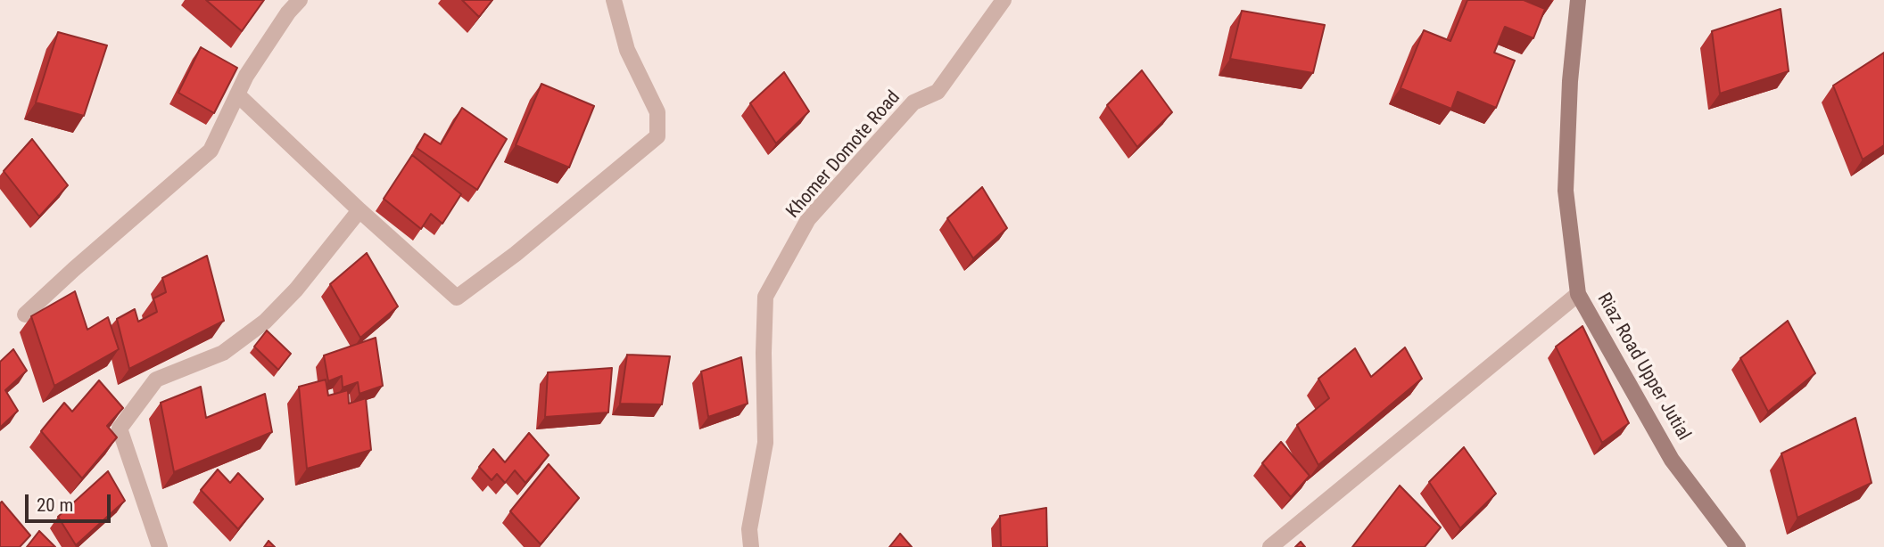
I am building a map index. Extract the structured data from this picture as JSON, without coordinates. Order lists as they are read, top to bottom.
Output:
{
  "streets": {
    "main road": ["Riaz Road Upper Jutial"],
    "street": ["Khomer Domote Road"]
  },
  "scale_bar": "20 m"
}
